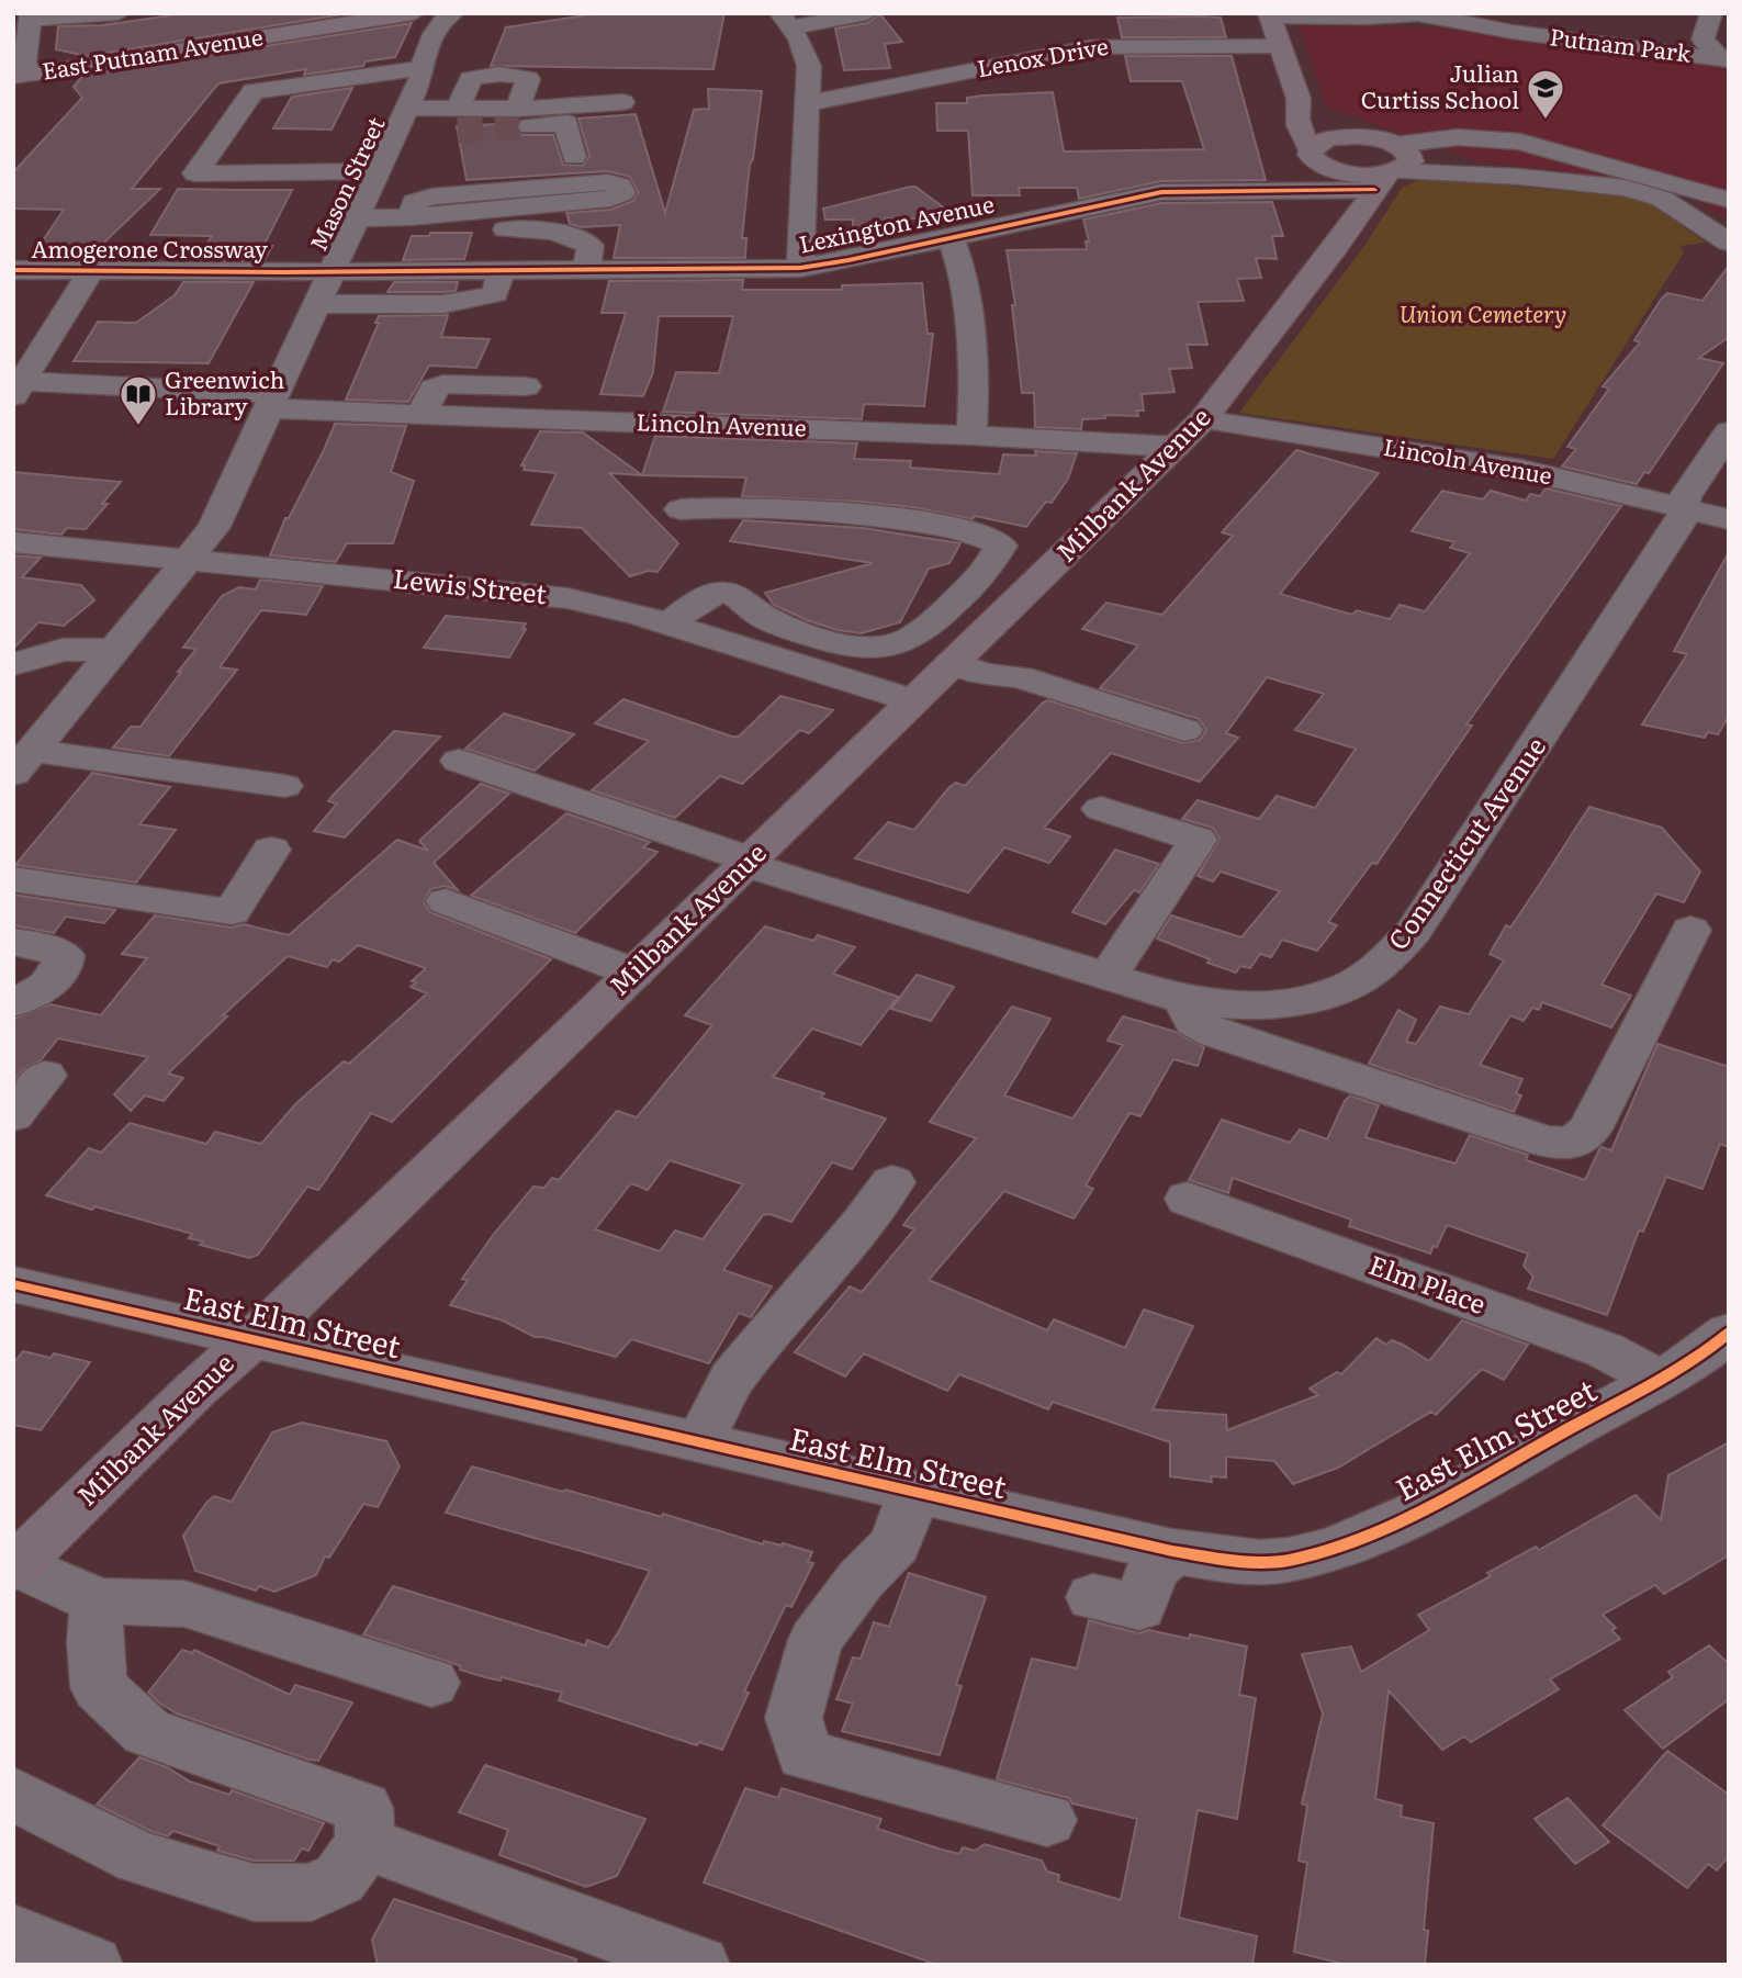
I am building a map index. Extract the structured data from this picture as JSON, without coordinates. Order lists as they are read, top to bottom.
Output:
{
  "streets": {
    "main road": ["East Putnam Avenue", "Milbank Avenue"],
    "street": [
      "Putnam Park",
      "Lenox Drive",
      "Mason Street",
      "Lexington Avenue",
      "Amogerone Crossway",
      "Lincoln Avenue",
      "Lewis Street",
      "Connecticut Avenue",
      "Elm Place",
      "East Elm Street"
    ]
  },
  "crossings": [
    ["Mason Street", "Lexington Avenue"],
    ["Mason Street", "Amogerone Crossway"],
    ["Mason Street", "Lincoln Avenue"],
    ["Mason Street", "Lewis Street"],
    ["Lexington Avenue", "Amogerone Crossway"],
    ["Lexington Avenue", "Milbank Avenue"],
    ["Lincoln Avenue", "Milbank Avenue"],
    ["Lincoln Avenue", "Connecticut Avenue"],
    ["Milbank Avenue", "Lewis Street"],
    ["Milbank Avenue", "Connecticut Avenue"],
    ["Milbank Avenue", "East Elm Street"],
    ["Elm Place", "East Elm Street"]
  ],
  "parks": ["Union Cemetery"],
  "places": {
    "school or university": ["Julian Curtiss School"],
    "library": ["Greenwich Library"]
  }
}
